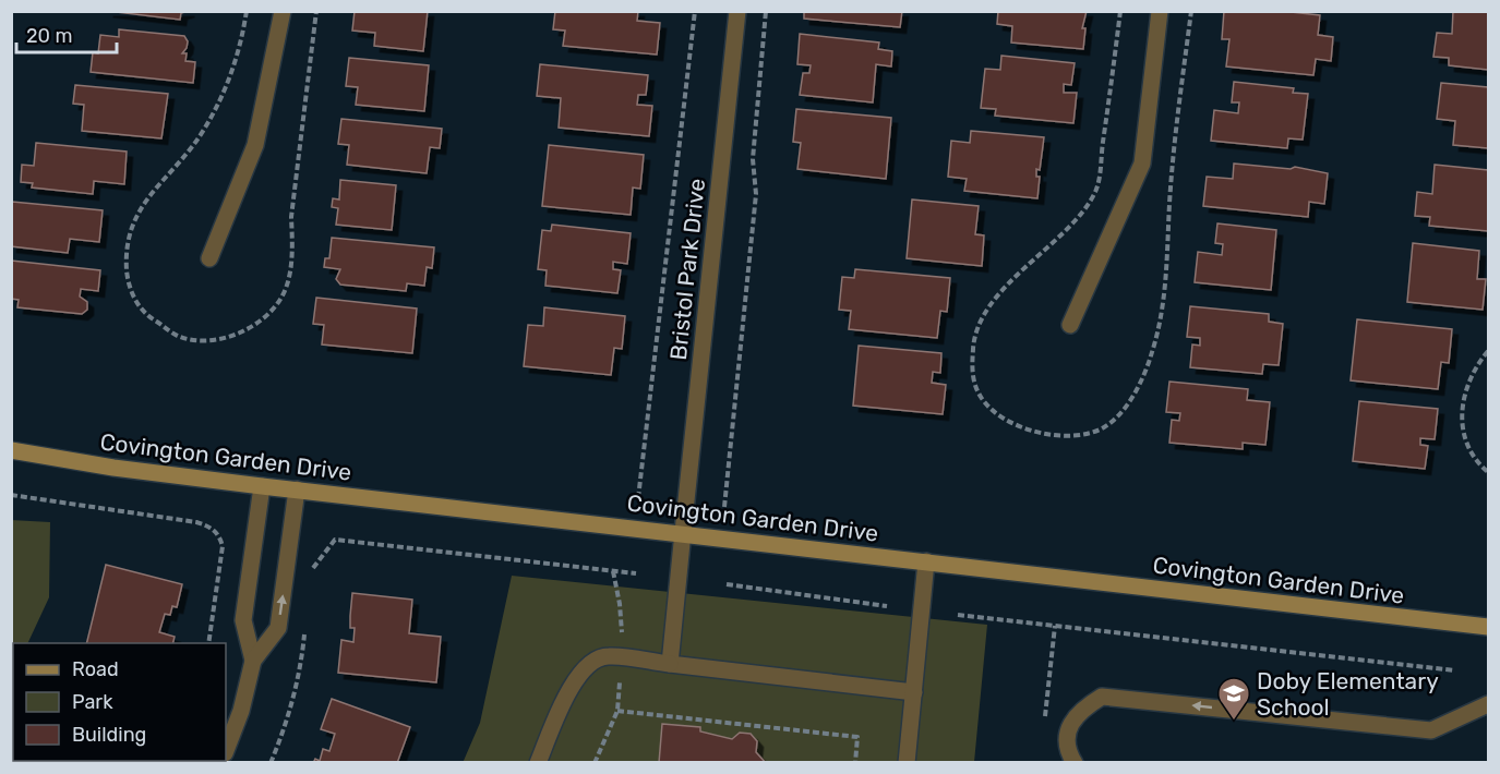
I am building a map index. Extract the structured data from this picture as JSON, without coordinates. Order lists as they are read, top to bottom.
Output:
{
  "streets": {
    "street": ["Bristol Park Drive", "Covington Garden Drive"]
  },
  "crossings": [
    ["Bristol Park Drive", "Covington Garden Drive"]
  ],
  "places": {
    "school or university": ["Doby Elementary School"]
  },
  "legend": ["Road", "Park", "Building"],
  "scale_bar": "20 m"
}
